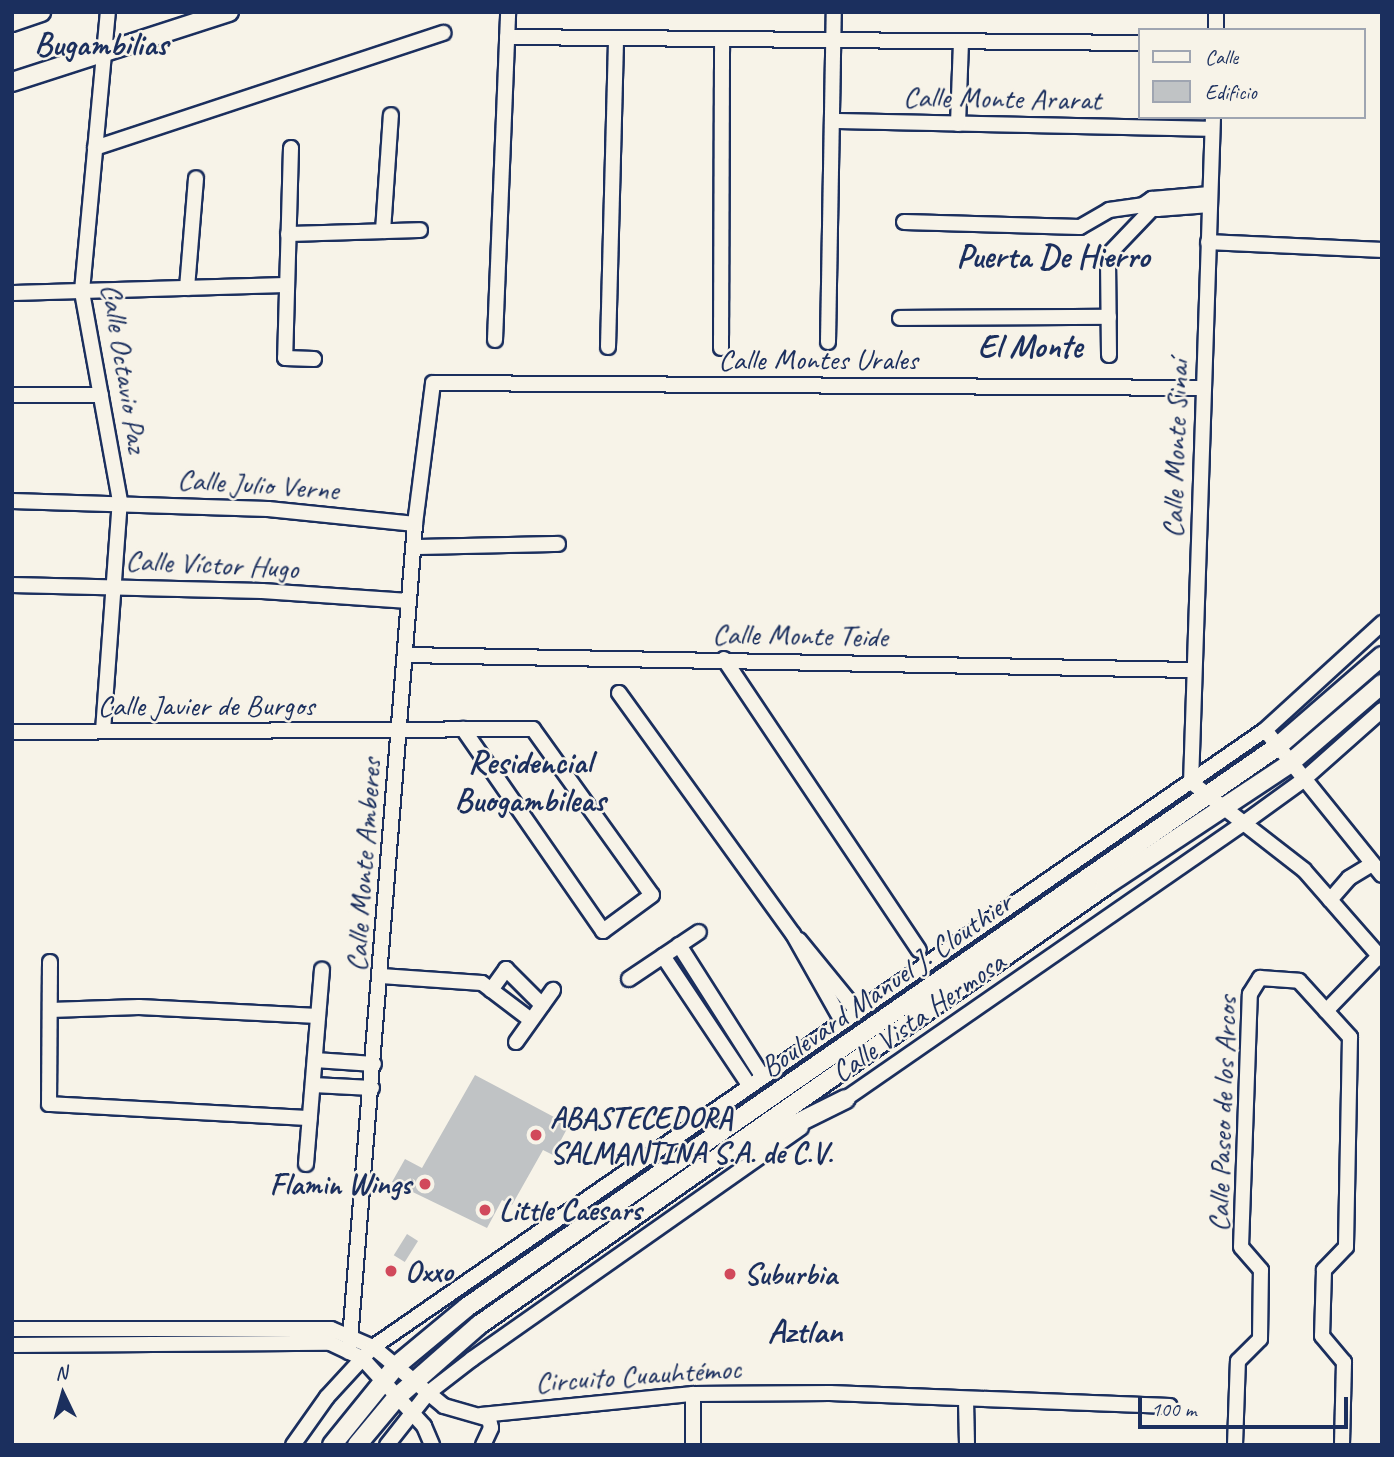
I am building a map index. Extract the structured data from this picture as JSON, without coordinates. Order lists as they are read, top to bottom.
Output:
{
  "streets": {
    "main road": ["Boulevard Manuel J. Clouthier"],
    "street": [
      "Calle Monte Ararat",
      "Calle Montes Urales",
      "Calle Octavio Paz",
      "Calle Monte Sinaí",
      "Calle Julio Verne",
      "Calle Víctor Hugo",
      "Calle Monte Teide",
      "Calle Javier de Burgos",
      "Calle Monte Amberes",
      "Calle Vista Hermosa",
      "Calle Paseo de los Arcos",
      "Circuito Cuauhtémoc"
    ]
  },
  "crossings": [
    ["Calle Monte Ararat", "Calle Monte Sinaí"],
    ["Calle Montes Urales", "Calle Monte Sinaí"],
    ["Calle Montes Urales", "Calle Monte Amberes"],
    ["Calle Octavio Paz", "Calle Julio Verne"],
    ["Calle Octavio Paz", "Calle Víctor Hugo"],
    ["Calle Octavio Paz", "Calle Javier de Burgos"],
    ["Calle Monte Sinaí", "Calle Monte Teide"],
    ["Calle Julio Verne", "Calle Monte Amberes"],
    ["Calle Víctor Hugo", "Calle Monte Amberes"],
    ["Calle Monte Teide", "Calle Monte Amberes"],
    ["Calle Javier de Burgos", "Calle Monte Amberes"],
    ["Calle Monte Amberes", "Circuito Cuauhtémoc"],
    ["Boulevard Manuel J. Clouthier", "Circuito Cuauhtémoc"],
    ["Calle Vista Hermosa", "Circuito Cuauhtémoc"]
  ],
  "districts": [
    "Bugambilias",
    "Puerta De Hierro",
    "El Monte",
    "Residencial Buogambileas",
    "Aztlan"
  ],
  "places": [
    "ABASTECEDORA SALMANTINA S.A. de C.V.",
    "Flamin Wings",
    "Little Caesars",
    "Oxxo",
    "Suburbia"
  ],
  "legend": ["Calle", "Edificio"],
  "scale_bar": "100 m",
  "north": "top"
}
